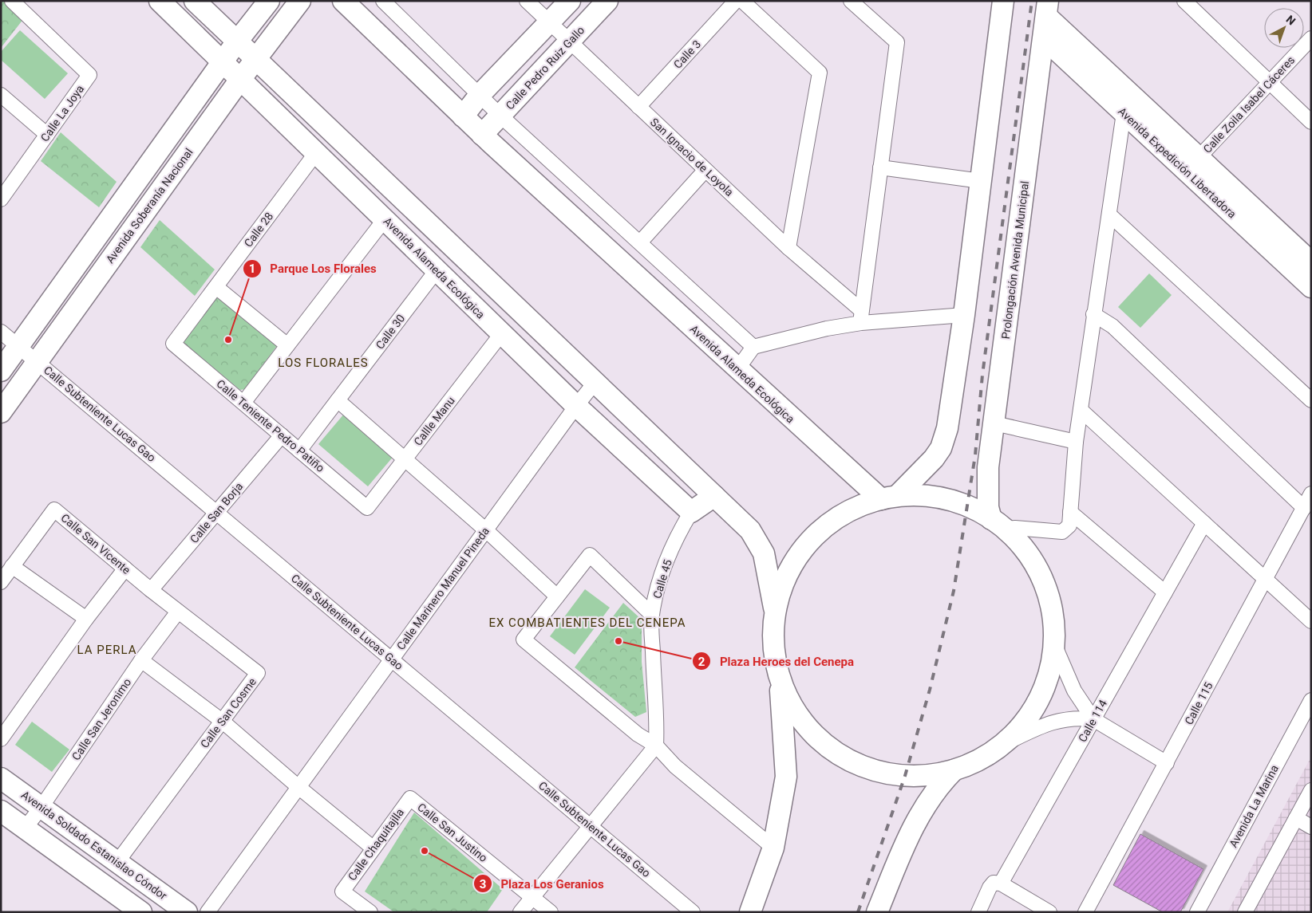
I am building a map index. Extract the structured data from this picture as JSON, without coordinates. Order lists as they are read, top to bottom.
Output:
{
  "streets": {
    "main road": [
      "Calle Pedro Ruiz Gallo",
      "Avenida Expedición Libertadora",
      "Avenida Soberanía Nacional",
      "Prolongación Avenida Municipal",
      "Avenida Alameda Ecológica",
      "Avenida Soldado Estanislao Cóndor"
    ],
    "street": [
      "Calle 3",
      "Calle Zoila Isabel Cáceres",
      "Calle La Joya",
      "San Ignacio de Loyola",
      "Calle 28",
      "Calle 30",
      "Calle Subteniente Lucas Gao",
      "Callle Manu",
      "Calle Teniente Pedro Patiño",
      "Calle San Borja",
      "Calle San Vicente",
      "Calle 45",
      "Calle Marinero Manuel Pineda",
      "Calle 115",
      "Calle San Cosme",
      "Calle San Jeronimo",
      "Calle 114",
      "Avenida La Marina",
      "Calle San Justino",
      "Calle Chaquitajlla"
    ]
  },
  "crossings": [
    ["Calle 3", "San Ignacio de Loyola"],
    ["Calle Pedro Ruiz Gallo", "San Ignacio de Loyola"],
    ["Calle Pedro Ruiz Gallo", "Avenida Alameda Ecológica"],
    ["Calle Zoila Isabel Cáceres", "Avenida Expedición Libertadora"],
    ["Avenida Expedición Libertadora", "Prolongación Avenida Municipal"],
    ["Avenida Soberanía Nacional", "Avenida Alameda Ecológica"],
    ["Avenida Soberanía Nacional", "Calle Subteniente Lucas Gao"],
    ["Calle 28", "Avenida Alameda Ecológica"],
    ["Calle 28", "Calle Teniente Pedro Patiño"],
    ["Avenida Alameda Ecológica", "Calle 30"],
    ["Avenida Alameda Ecológica", "Callle Manu"],
    ["Avenida Alameda Ecológica", "Calle 45"],
    ["Avenida Alameda Ecológica", "Calle Marinero Manuel Pineda"],
    ["Calle 30", "Calle Teniente Pedro Patiño"],
    ["Calle Subteniente Lucas Gao", "Calle San Borja"],
    ["Calle Subteniente Lucas Gao", "Calle Marinero Manuel Pineda"],
    ["Callle Manu", "Calle Teniente Pedro Patiño"],
    ["Calle Teniente Pedro Patiño", "Calle San Borja"],
    ["Calle San Borja", "Calle San Vicente"],
    ["Calle San Borja", "Calle San Cosme"],
    ["Calle San Vicente", "Calle San Cosme"],
    ["Calle San Cosme", "Calle San Jeronimo"],
    ["Calle San Cosme", "Avenida Soldado Estanislao Cóndor"],
    ["Calle San Jeronimo", "Avenida Soldado Estanislao Cóndor"],
    ["Calle San Justino", "Calle Chaquitajlla"]
  ],
  "districts": ["LOS FLORALES", "EX COMBATIENTES DEL CENEPA", "LA PERLA"],
  "places": ["Parque Los Florales", "Plaza Heroes del Cenepa", "Plaza Los Geranios"],
  "north": "top right"
}
